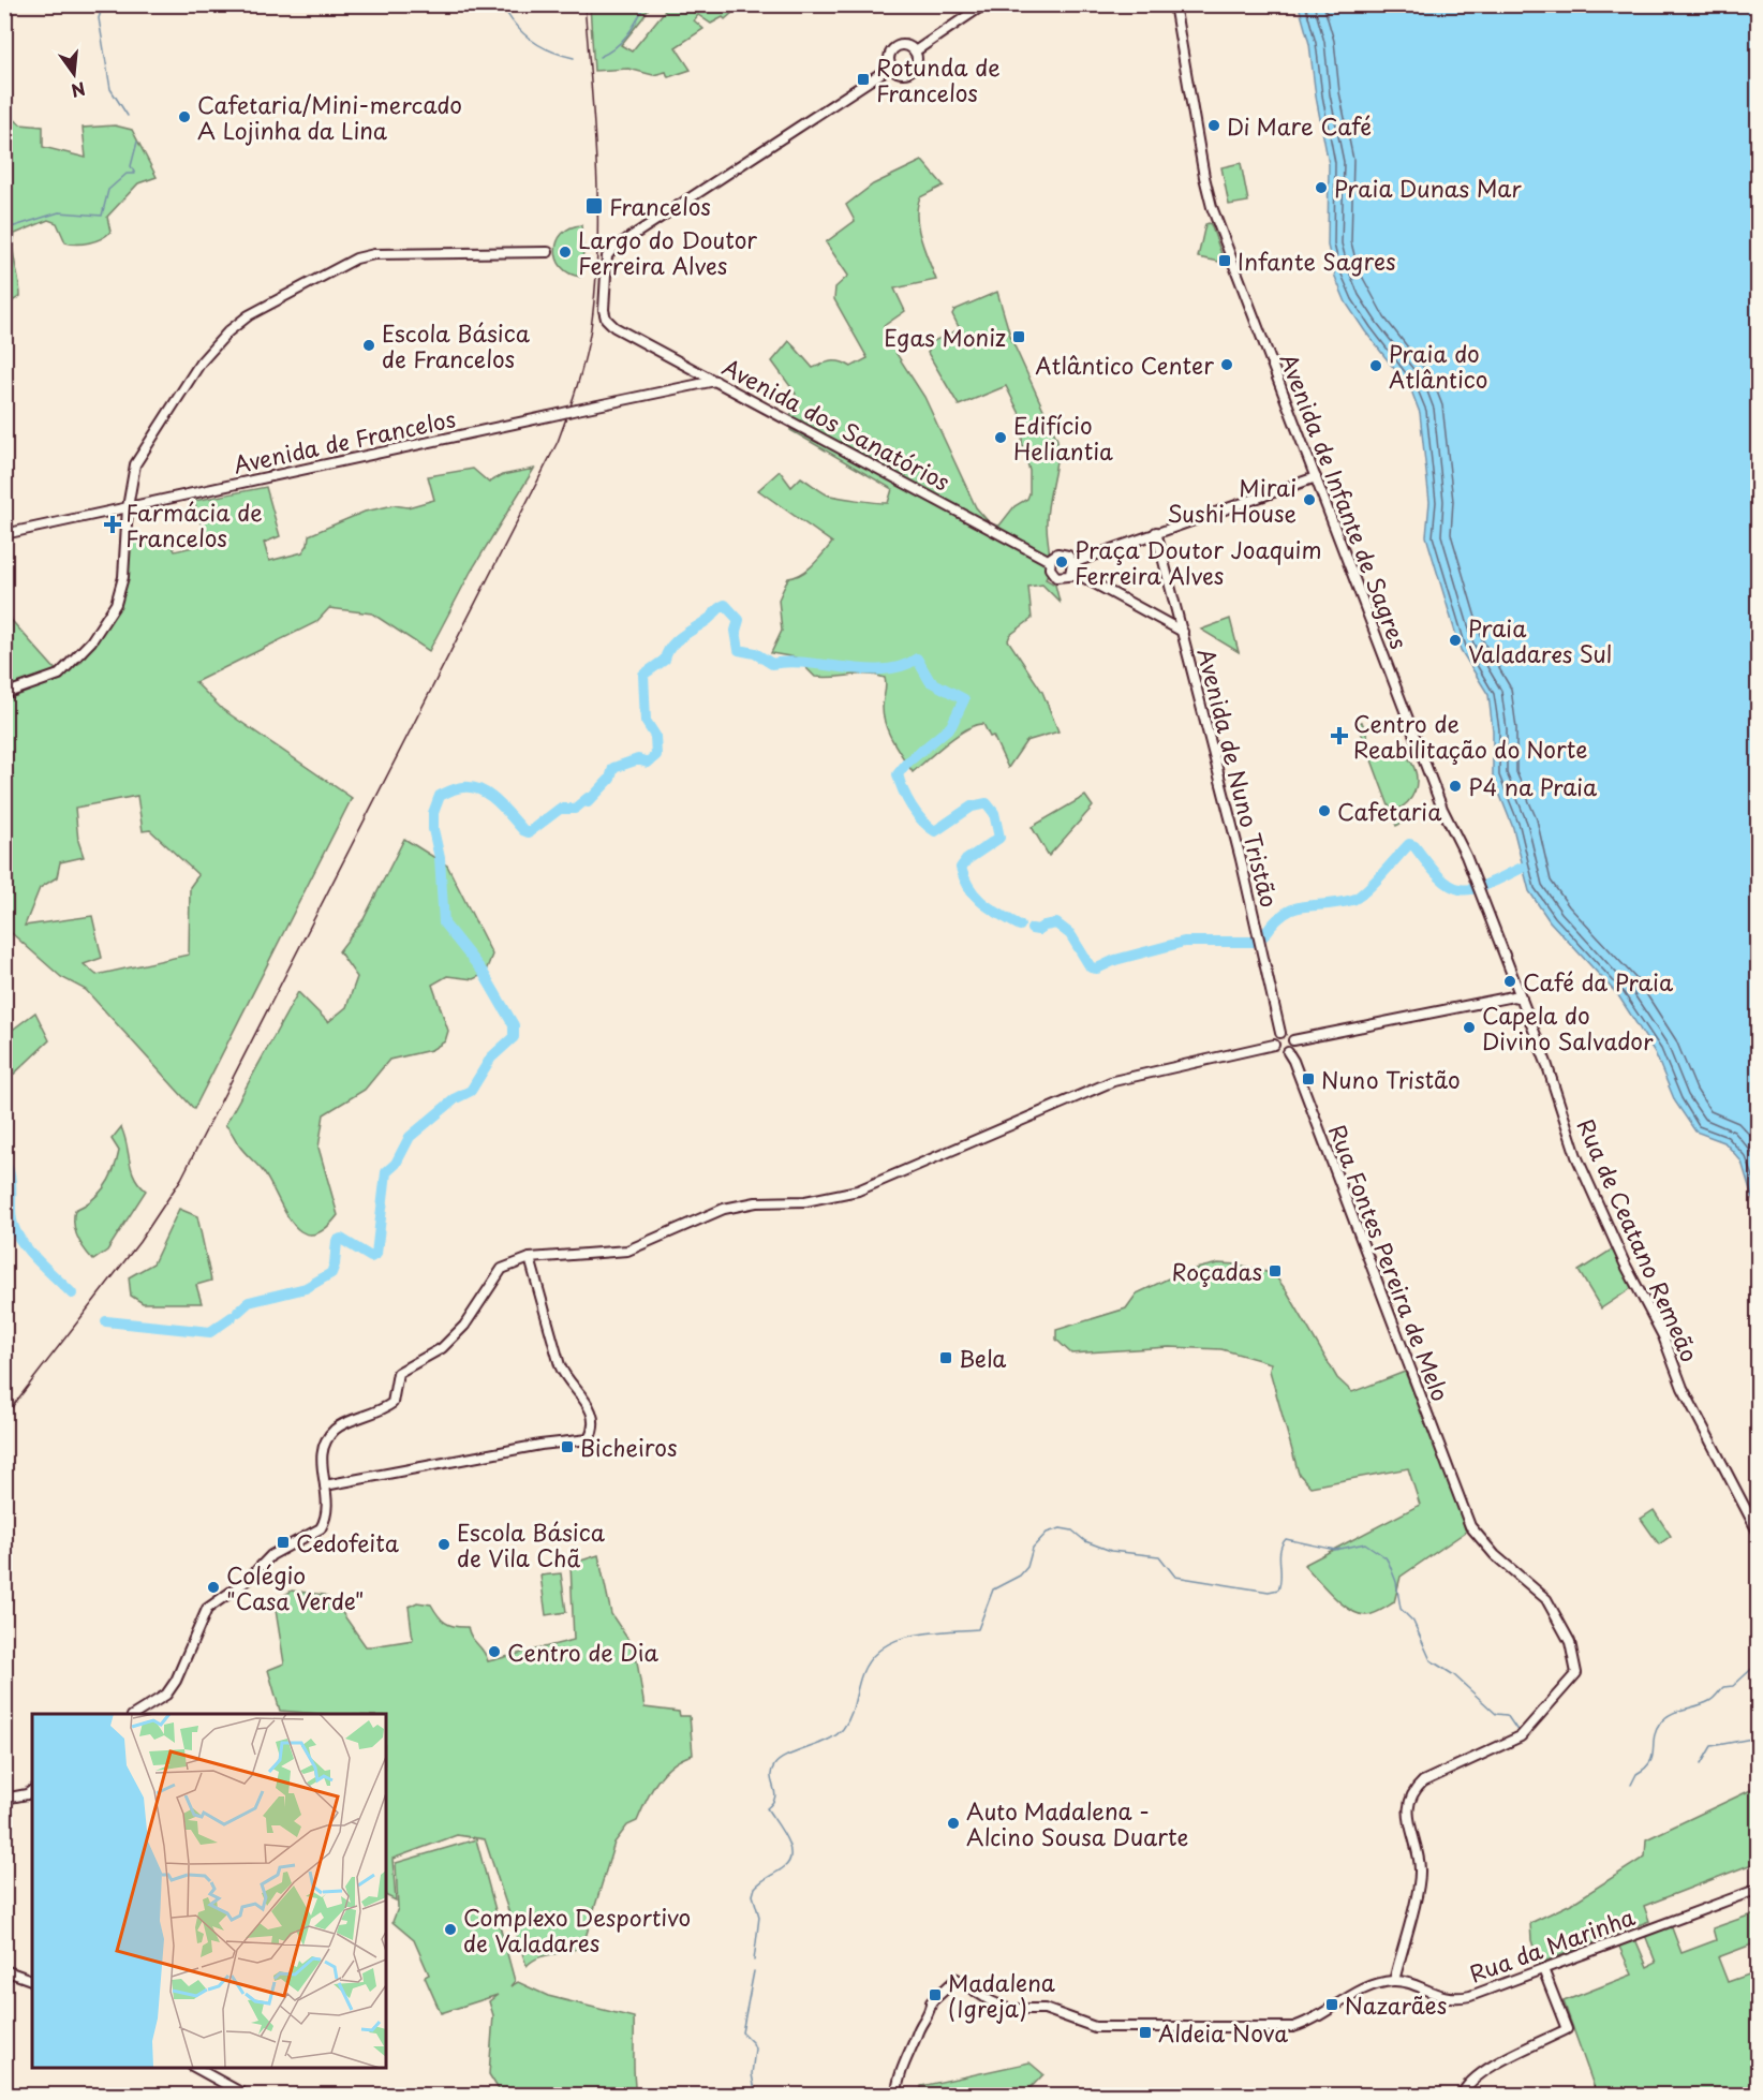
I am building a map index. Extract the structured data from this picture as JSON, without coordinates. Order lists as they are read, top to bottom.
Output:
{
  "streets": {
    "main road": [
      "Avenida dos Sanatórios",
      "Avenida de Francelos",
      "Avenida de Infante de Sagres",
      "Avenida de Nuno Tristão",
      "Rua de Ceatano Remeão",
      "Rua Fontes Pereira de Melo",
      "Rua da Marinha"
    ]
  },
  "crossings": [
    ["Avenida dos Sanatórios", "Avenida de Francelos"],
    ["Avenida dos Sanatórios", "Avenida de Nuno Tristão"],
    ["Avenida de Infante de Sagres", "Rua de Ceatano Remeão"],
    ["Avenida de Nuno Tristão", "Rua Fontes Pereira de Melo"],
    ["Rua Fontes Pereira de Melo", "Rua da Marinha"]
  ],
  "places": {
    "transit": [
      "Rotunda de Francelos",
      "Francelos",
      "Infante Sagres",
      "Egas Moniz",
      "Nuno Tristão",
      "Roçadas",
      "Bela",
      "Bicheiros",
      "Cedofeita",
      "Madalena (Igreja)",
      "Nazarães",
      "Aldeia Nova"
    ],
    "other": [
      "Cafetaria/Mini-mercado A Lojinha da Lina",
      "Di Mare Café",
      "Praia Dunas Mar",
      "Largo do Doutor Ferreira Alves",
      "Escola Básica de Francelos",
      "Atlântico Center",
      "Praia do Atlântico",
      "Edifício Heliantia",
      "Mirai Sushi House",
      "Praça Doutor Joaquim Ferreira Alves",
      "Praia Valadares Sul",
      "P4 na Praia",
      "Cafetaria",
      "Café da Praia",
      "Capela do Divino Salvador",
      "Escola Básica de Vila Chã",
      "Colégio \"Casa Verde\"",
      "Centro de Dia",
      "Auto Madalena - Alcino Sousa Duarte",
      "Complexo Desportivo de Valadares"
    ],
    "health": ["Farmácia de Francelos", "Centro de Reabilitação do Norte"]
  },
  "north": "bottom"
}
